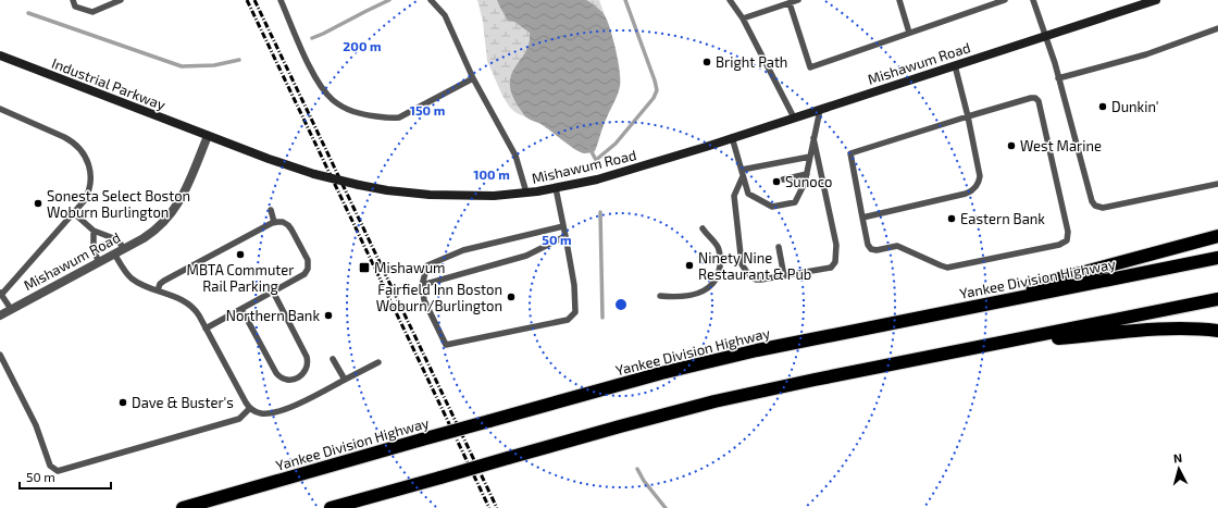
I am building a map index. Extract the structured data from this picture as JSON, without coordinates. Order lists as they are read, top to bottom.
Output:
{
  "streets": {
    "highway": ["Yankee Division Highway"],
    "main road": ["Mishawum Road", "Industrial Parkway"]
  },
  "crossings": [
    ["Mishawum Road", "Industrial Parkway"]
  ],
  "places": {
    "other": [
      "Bright Path",
      "Dunkin'",
      "West Marine",
      "Sunoco",
      "Sonesta Select Boston Woburn Burlington",
      "Eastern Bank",
      "MBTA Commuter Rail Parking",
      "Ninety Nine Restaurant & Pub",
      "Fairfield Inn Boston Woburn/Burlington",
      "Northern Bank",
      "Dave & Buster's"
    ],
    "transit": ["Mishawum"]
  },
  "scale_bar": "50 m",
  "north": "top",
  "rings": [
    "200 m",
    "150 m",
    "100 m",
    "50 m"
  ]
}
